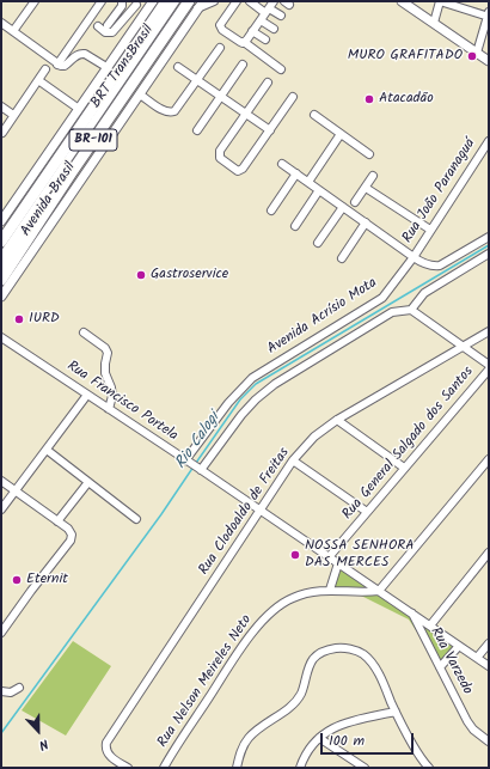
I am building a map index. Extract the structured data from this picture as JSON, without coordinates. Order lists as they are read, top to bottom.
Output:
{
  "streets": {
    "highway": ["BR-101", "Avenida Brasil"],
    "street": [
      "BRT TransBrasil",
      "Rua João Paranaguá",
      "Avenida Acrísio Mota",
      "Rua Francisco Portela",
      "Rua General Salgado dos Santos",
      "Rua Clodoaldo de Freitas",
      "Rua Varzedo",
      "Rua Nelson Meireles Neto"
    ]
  },
  "crossings": [
    ["Rua João Paranaguá", "Avenida Acrísio Mota"],
    ["Avenida Acrísio Mota", "Rua Francisco Portela"],
    ["Rua Francisco Portela", "Rua General Salgado dos Santos"],
    ["Rua Francisco Portela", "Rua Clodoaldo de Freitas"],
    ["Rua Francisco Portela", "Rua Varzedo"],
    ["Rua Francisco Portela", "Rua Nelson Meireles Neto"]
  ],
  "water": ["Rio Calogi"],
  "places": [
    "MURO GRAFITADO",
    "Atacadão",
    "Gastroservice",
    "IURD",
    "NOSSA SENHORA DAS MERCES",
    "Eternit"
  ],
  "scale_bar": "100 m",
  "north": "bottom"
}
